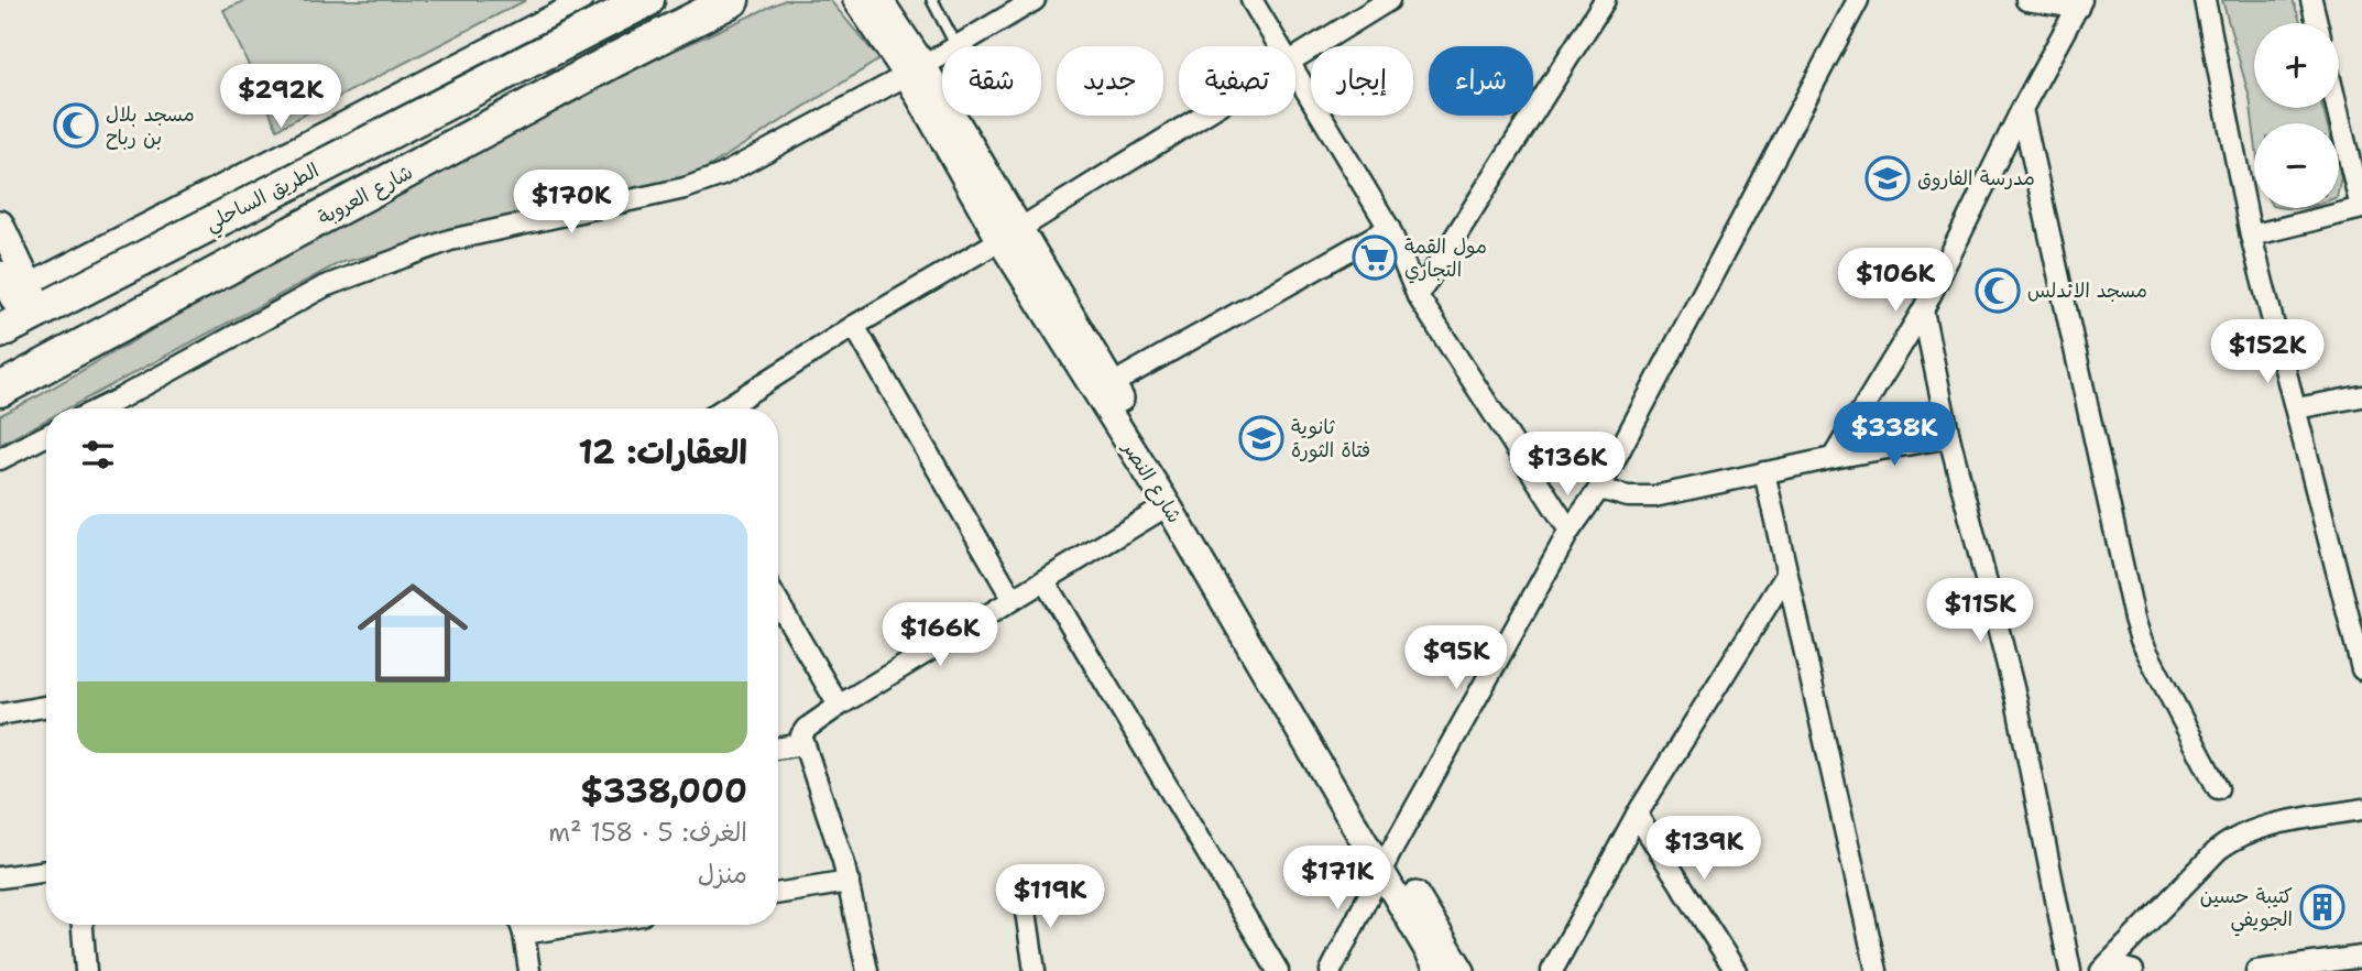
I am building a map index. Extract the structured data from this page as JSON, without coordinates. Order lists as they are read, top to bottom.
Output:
{
  "streets": {
    "highway": ["شارع العروبة", "الطريق الساحلي"],
    "street": ["شارع النصر"]
  },
  "places": {
    "mosque": ["مسجد بلال بن رباح", "مسجد الاندلس"],
    "school or university": ["مدرسة الفاروق", "ثانوية فتاة الثورة"],
    "supermarket": ["مول القمة التجاري"],
    "building": ["كتيبة حسين الجويفي"]
  },
  "page": {
    "map_buttons": ["+", "−"],
    "chip": [
      "شراء",
      "إيجار",
      "تصفية",
      "جديد",
      "شقة"
    ],
    "price": [
      "$292K",
      "$170K",
      "$106K",
      "$152K",
      "$338K",
      "$136K",
      "$115K",
      "$166K",
      "$95K",
      "$139K",
      "$171K",
      "$119K"
    ],
    "heading": "العقارات: 12",
    "list": [
      {
        "name": "$338,000",
        "note": "الغرف: 5 · 158 m² · منزل"
      }
    ]
  }
}
